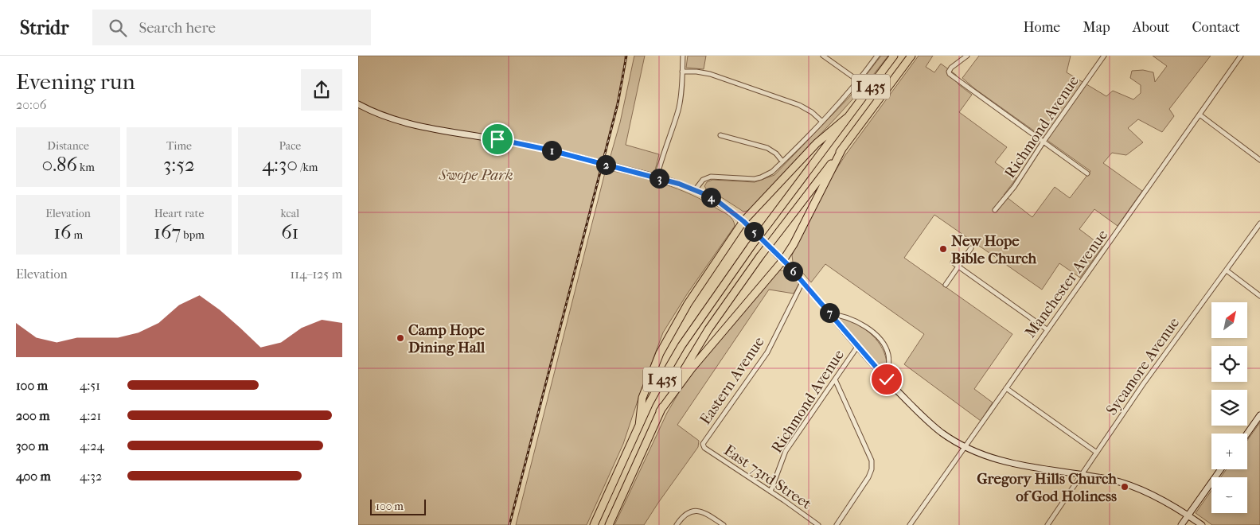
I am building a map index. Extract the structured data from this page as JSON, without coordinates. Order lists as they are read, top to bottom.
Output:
{
  "streets": {
    "highway": ["I 435"],
    "street": [
      "Richmond Avenue",
      "Manchester Avenue",
      "Sycamore Avenue",
      "Eastern Avenue",
      "East 73rd Street"
    ]
  },
  "crossings": [
    ["Richmond Avenue", "East 73rd Street"],
    ["Eastern Avenue", "East 73rd Street"]
  ],
  "parks": ["Swope Park"],
  "places": ["New Hope Bible Church", "Camp Hope Dining Hall", "Gregory Hills Church of God Holiness"],
  "scale_bar": "100 m",
  "north": "top right",
  "page": {
    "header": "Stridr",
    "search": "Search here",
    "nav": [
      "Home",
      "Map",
      "About",
      "Contact"
    ],
    "heading": ["Evening run", "20:06"],
    "stats": [
      ["Distance", "0.86 km"],
      ["Time", "3:52"],
      ["Pace", "4:30 /km"],
      ["Elevation", "16 m"],
      ["Heart rate", "167 bpm"],
      ["kcal", "61"]
    ],
    "pins": [
      "1",
      "2",
      "3",
      "4",
      "5",
      "6",
      "7"
    ],
    "chart": ["Elevation", "114–125 m"],
    "map_buttons": ["+", "−"],
    "list": [
      {
        "name": "100 m",
        "note": "4:51"
      },
      {
        "name": "200 m",
        "note": "4:21"
      },
      {
        "name": "300 m",
        "note": "4:24"
      },
      {
        "name": "400 m",
        "note": "4:32"
      }
    ],
    "scale": "100 m"
  }
}
